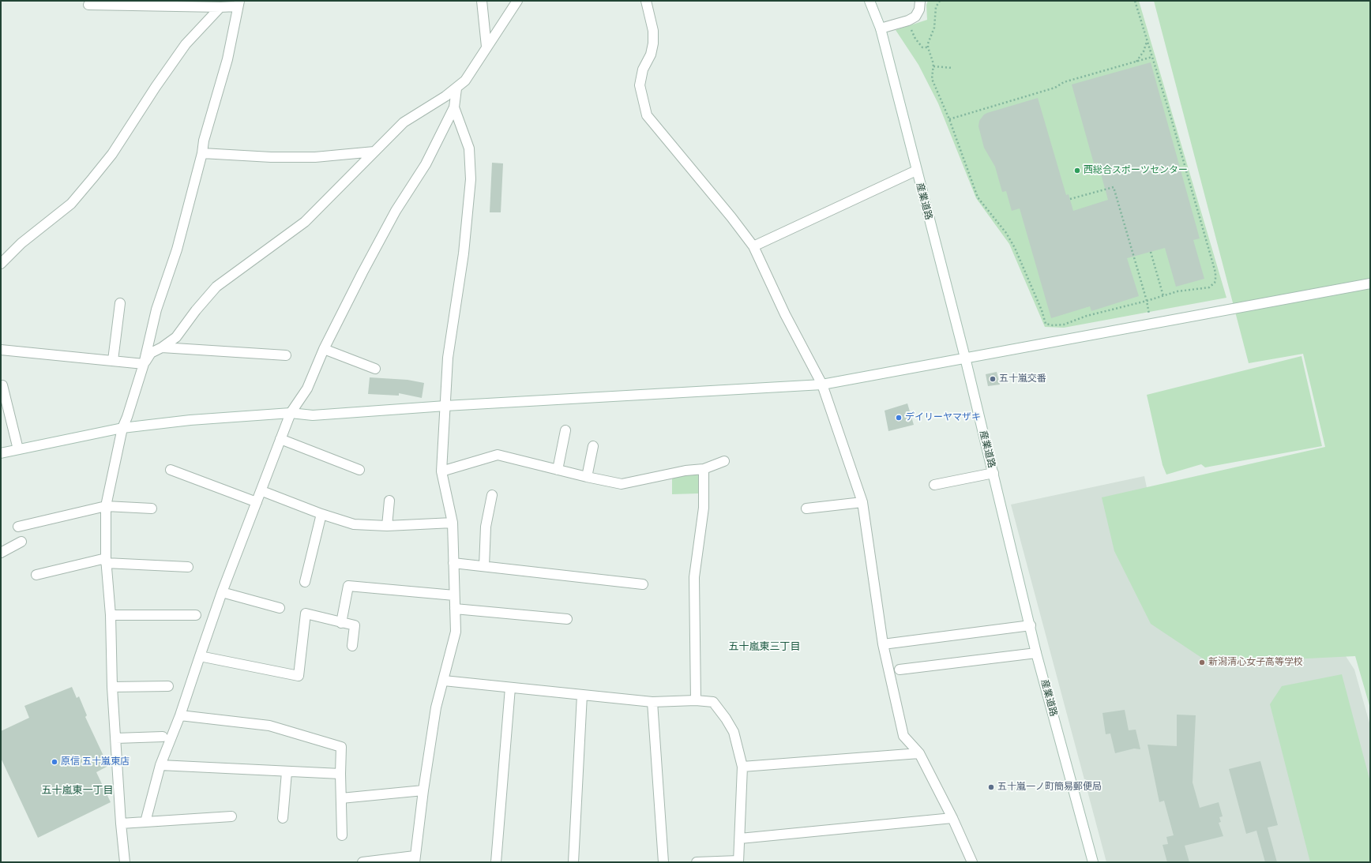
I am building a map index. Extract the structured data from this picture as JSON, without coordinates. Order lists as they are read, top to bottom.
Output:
{
  "streets": {
    "street": ["産業道路"]
  },
  "districts": ["五十嵐東三丁目", "五十嵐東一丁目"],
  "places": [
    "西総合スポーツセンター",
    "五十嵐交番",
    "デイリーヤマザキ",
    "新潟清心女子高等学校",
    "原信 五十嵐東店",
    "五十嵐一ノ町簡易郵便局"
  ]
}
